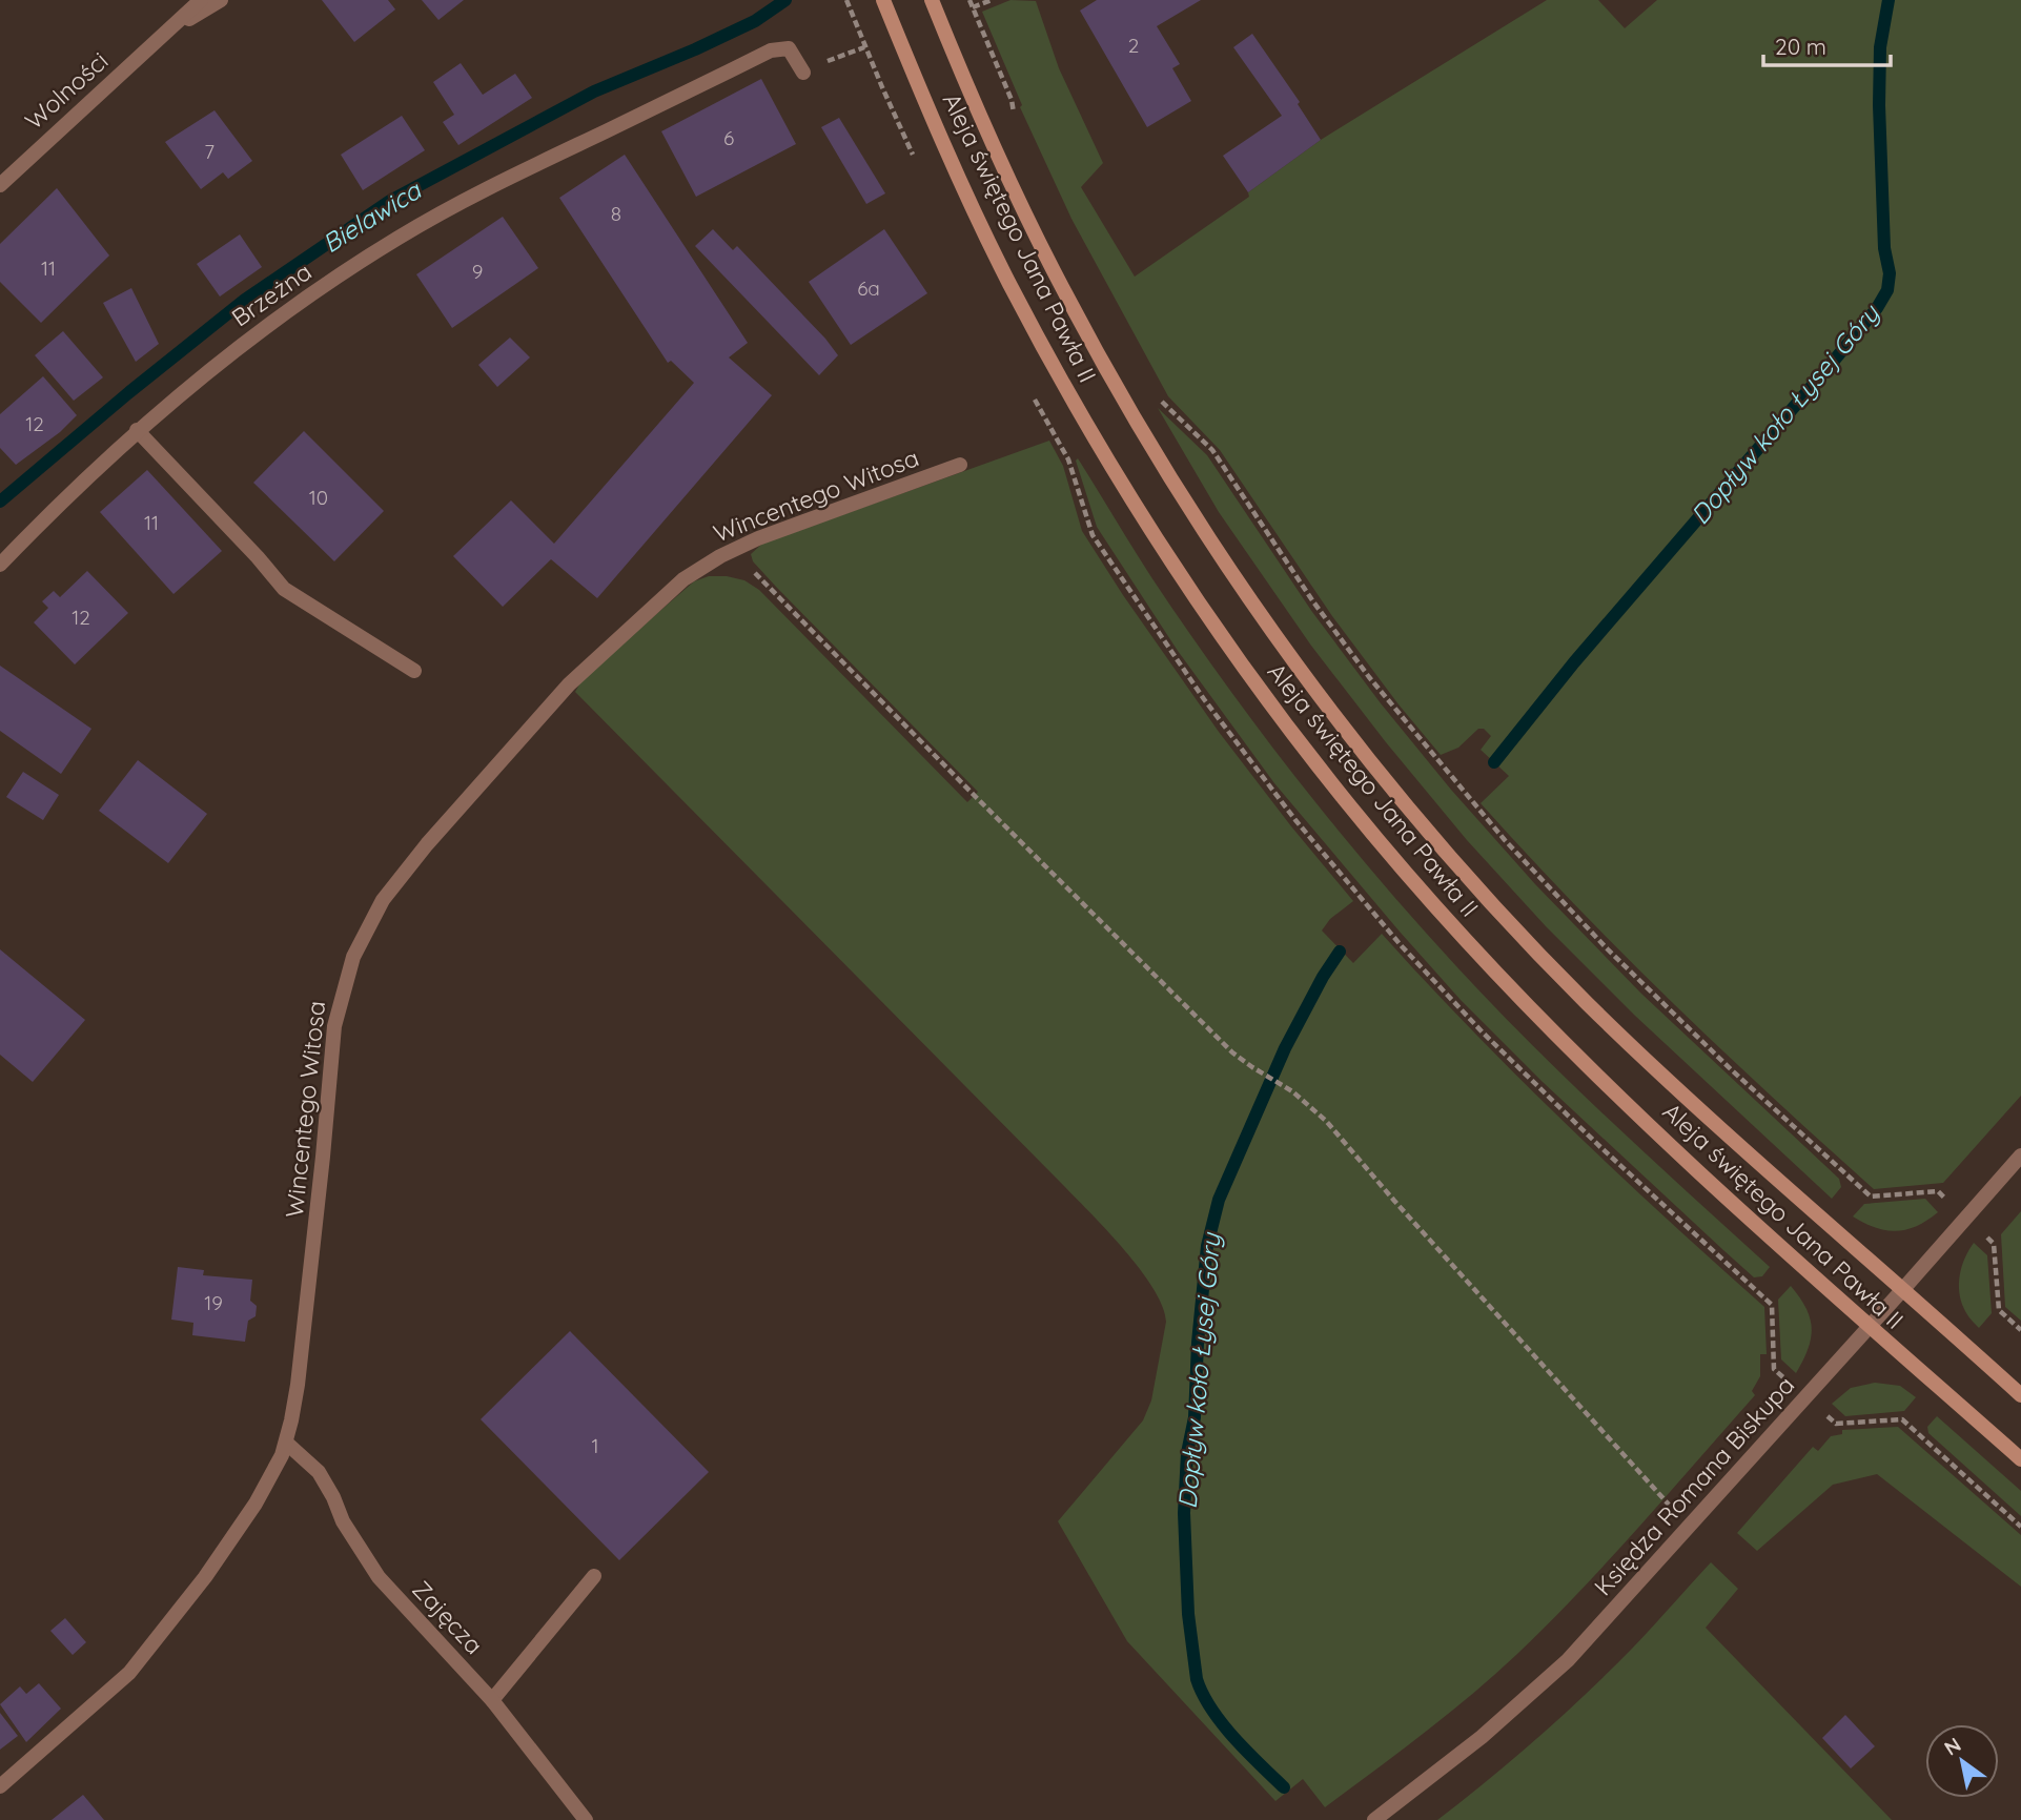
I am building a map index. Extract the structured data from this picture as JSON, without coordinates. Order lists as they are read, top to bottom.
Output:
{
  "streets": {
    "main road": ["Aleja świętego Jana Pawła II"],
    "street": [
      "Wolności",
      "Brzeżna",
      "Wincentego Witosa",
      "Księdza Romana Biskupa",
      "Zajęcza"
    ]
  },
  "crossings": [
    ["Aleja świętego Jana Pawła II", "Księdza Romana Biskupa"],
    ["Wincentego Witosa", "Zajęcza"]
  ],
  "water": ["Bielawica", "Dopływ koło Łysej Góry"],
  "house_numbers": [
    "2",
    "6",
    "7",
    "8",
    "11",
    "9",
    "6a",
    "12",
    "10",
    "11",
    "12",
    "19",
    "1"
  ],
  "scale_bar": "20 m",
  "north": "top left"
}
